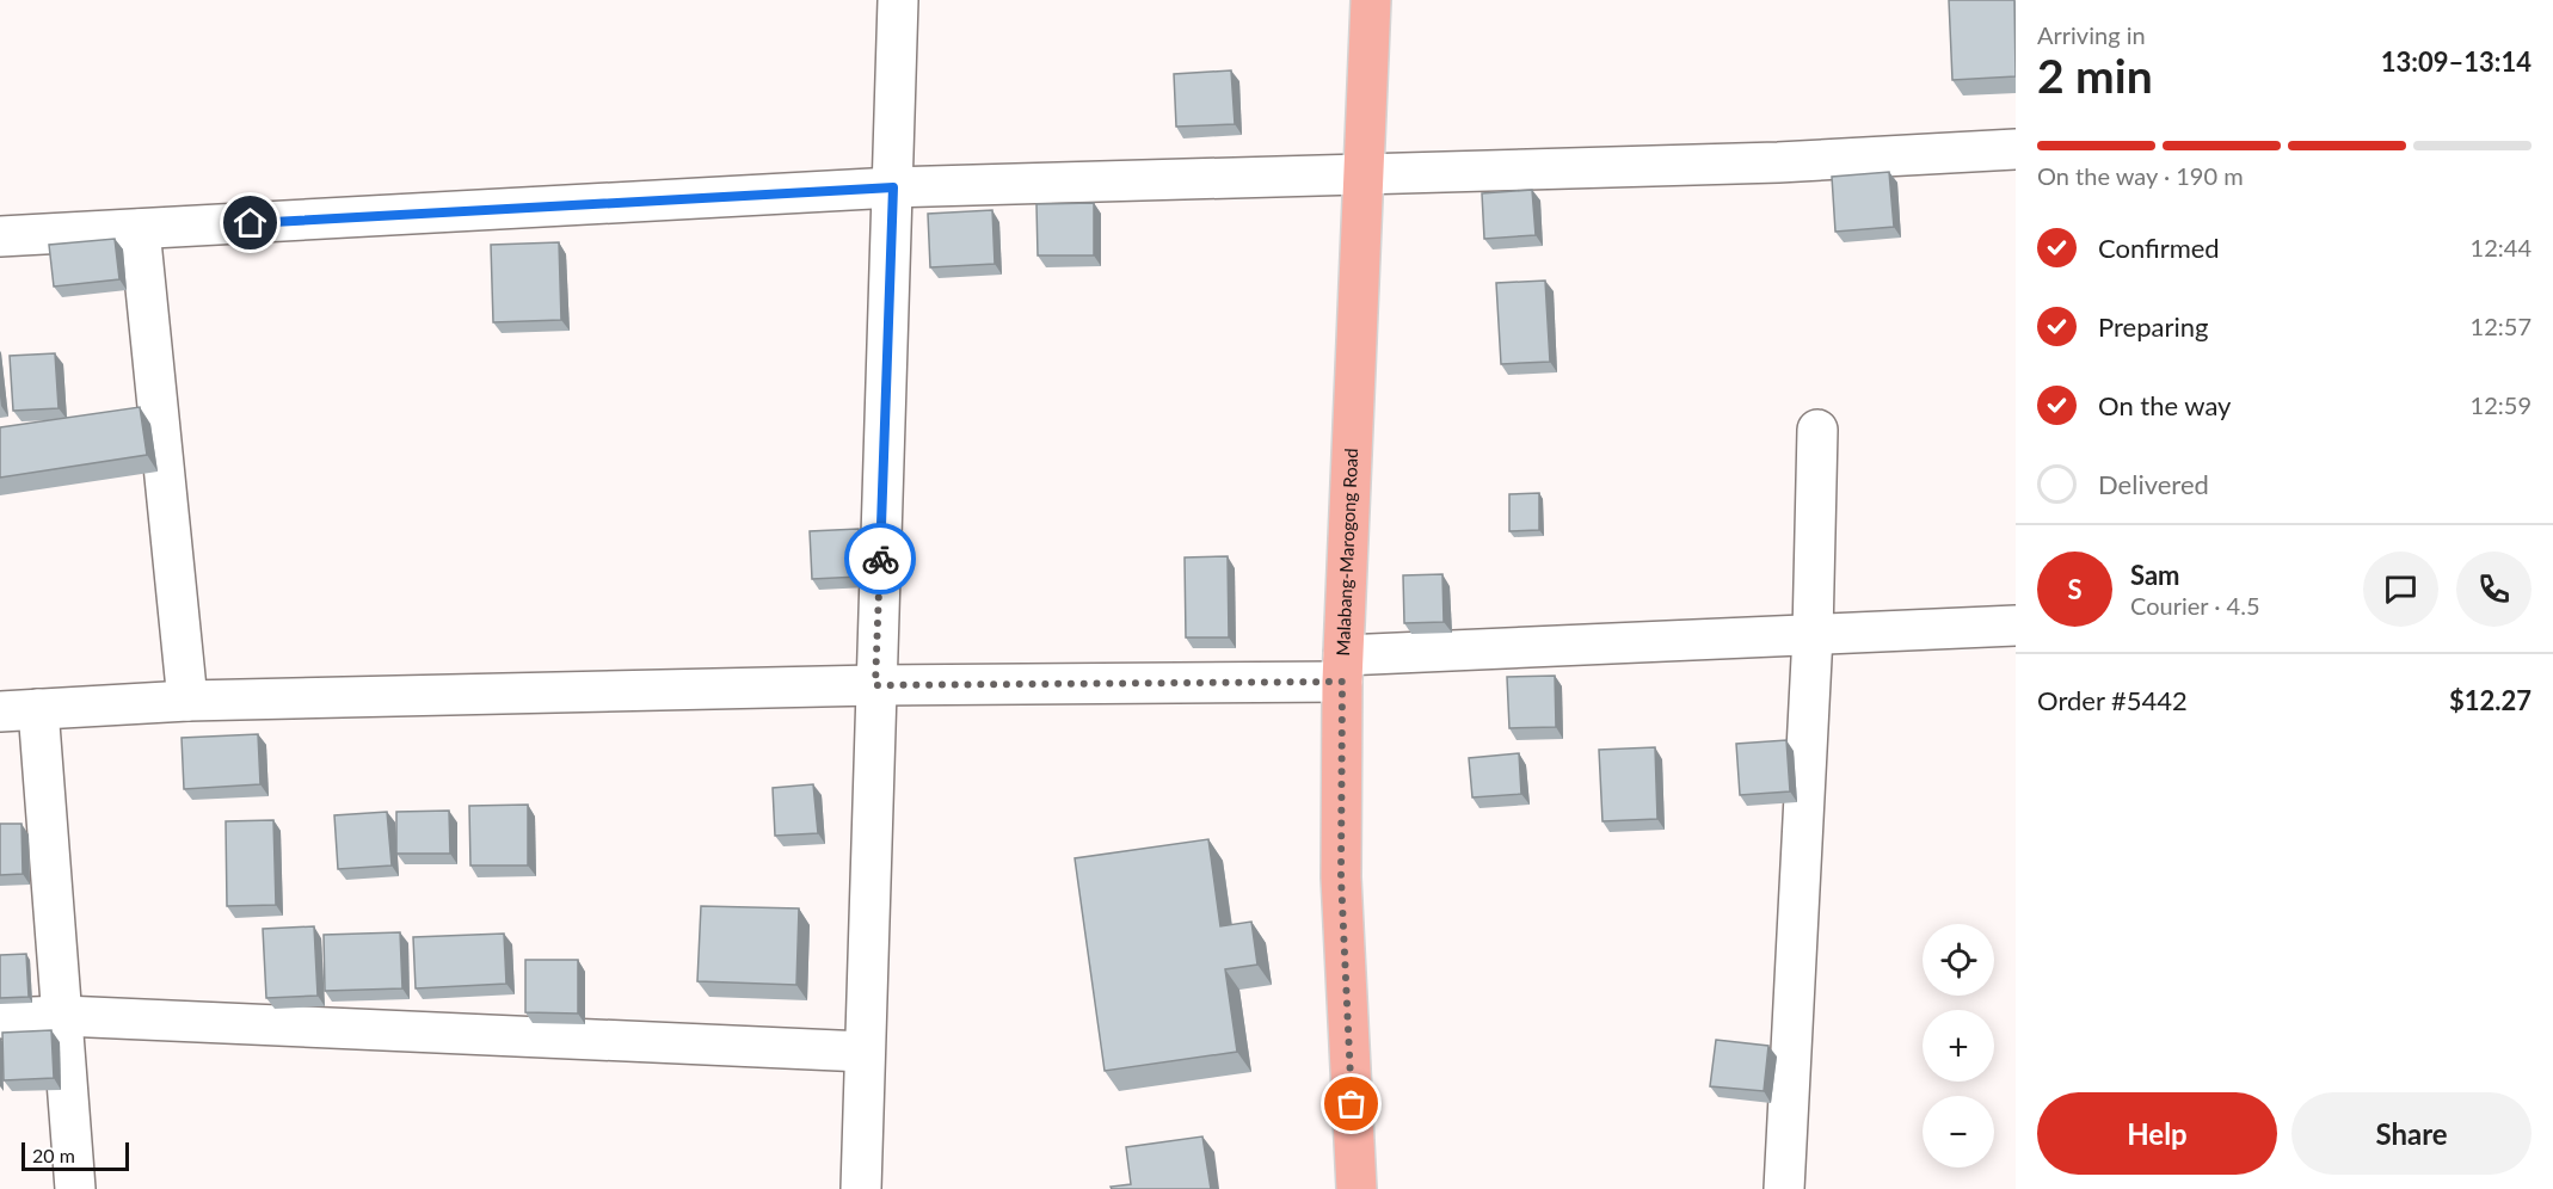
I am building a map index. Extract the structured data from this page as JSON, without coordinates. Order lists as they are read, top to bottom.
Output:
{
  "streets": {
    "main road": ["Malabang-Marogong Road"]
  },
  "scale_bar": "20 m",
  "page": {
    "heading": ["2 min", "Arriving in", "13:09–13:14"],
    "panel": [
      "Sam",
      "Courier · 4.5",
      "Order #5442",
      "$12.27"
    ],
    "bar": "On the way · 190 m",
    "list": [
      ["Confirmed", "12:44"],
      ["Preparing", "12:57"],
      ["On the way", "12:59"],
      "Delivered"
    ],
    "round": "S",
    "map_buttons": ["+", "−"],
    "buttons": ["Help", "Share"],
    "scale": "20 m"
  }
}
